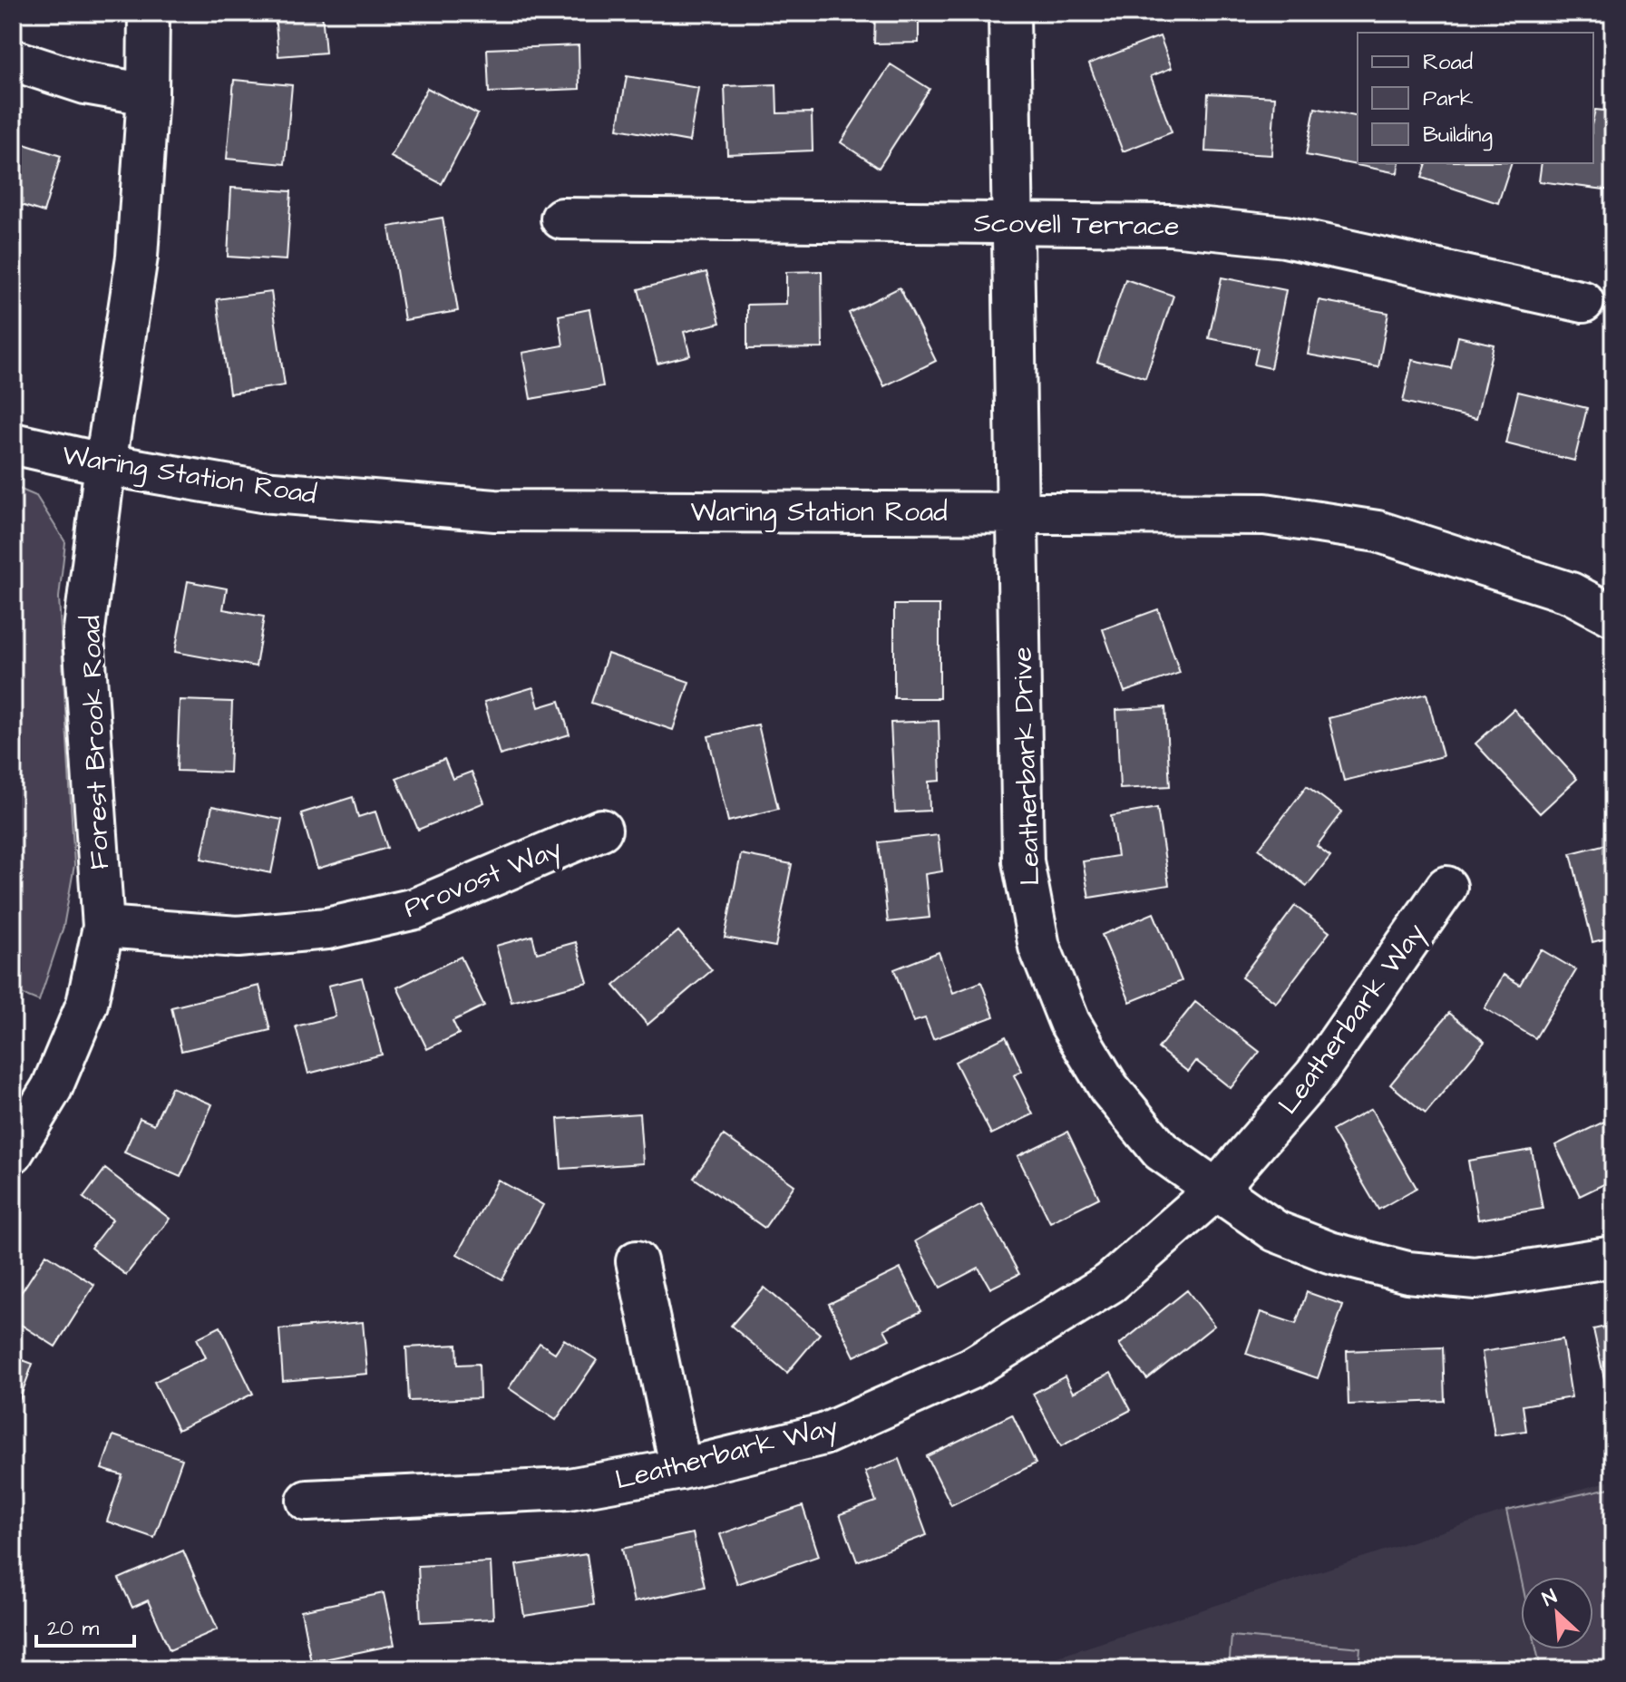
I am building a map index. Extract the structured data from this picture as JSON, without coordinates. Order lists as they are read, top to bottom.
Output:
{
  "streets": {
    "street": [
      "Scovell Terrace",
      "Waring Station Road",
      "Forest Brook Road",
      "Leatherbark Drive",
      "Provost Way",
      "Leatherbark Way"
    ]
  },
  "crossings": [
    ["Waring Station Road", "Forest Brook Road"],
    ["Waring Station Road", "Leatherbark Drive"],
    ["Forest Brook Road", "Provost Way"],
    ["Leatherbark Drive", "Leatherbark Way"]
  ],
  "legend": ["Road", "Park", "Building"],
  "scale_bar": "20 m",
  "north": "top left"
}
